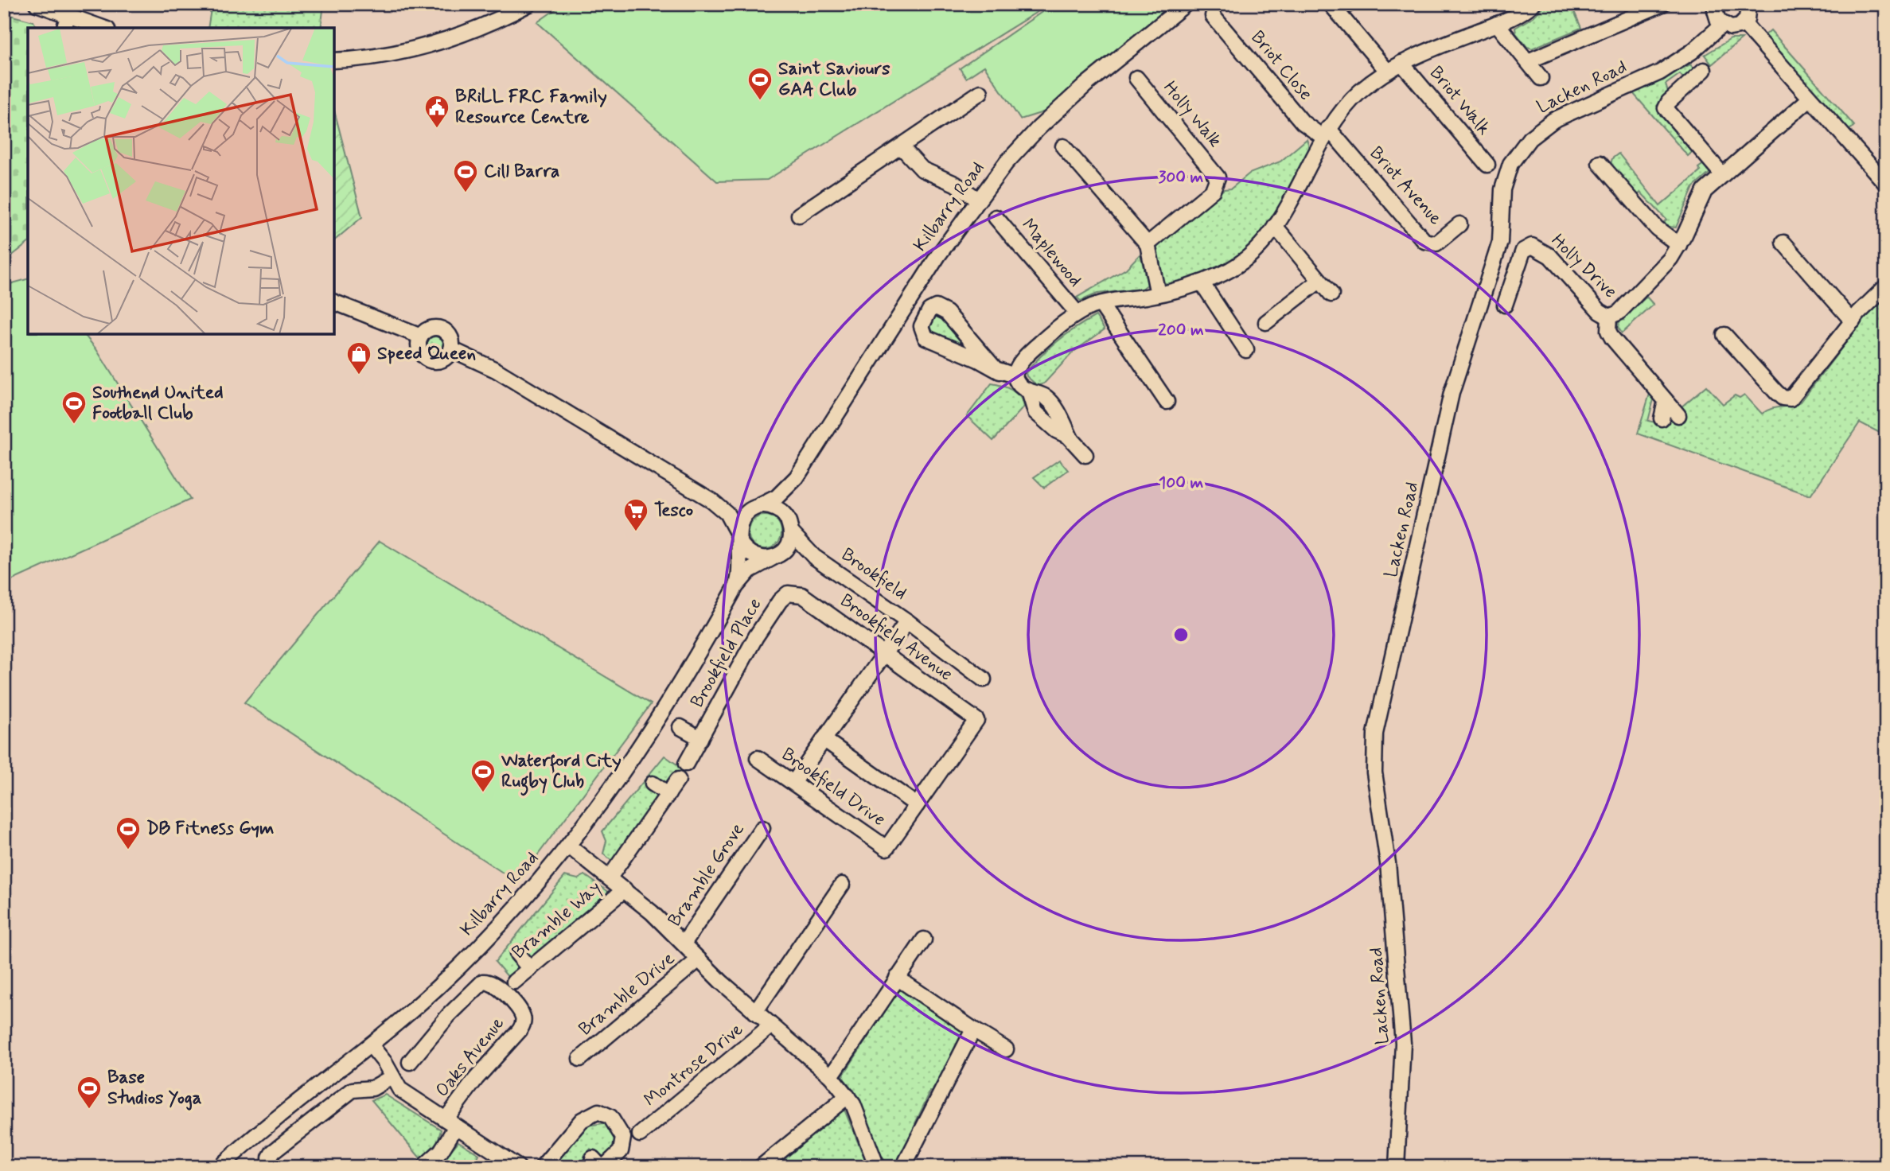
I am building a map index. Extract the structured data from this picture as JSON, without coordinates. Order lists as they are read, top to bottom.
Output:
{
  "streets": {
    "street": [
      "Briot Close",
      "Lacken Road",
      "Briot Walk",
      "Holly Walk",
      "Briot Avenue",
      "Kilbarry Road",
      "Maplewood",
      "Holly Drive",
      "Brookfield",
      "Brookfield Avenue",
      "Brookfield Place",
      "Brookfield Drive",
      "Bramble Grove",
      "Bramble Way",
      "Bramble Drive",
      "Oaks Avenue",
      "Montrose Drive"
    ]
  },
  "crossings": [
    ["Briot Close", "Briot Avenue"],
    ["Kilbarry Road", "Brookfield"],
    ["Brookfield", "Brookfield Avenue"],
    ["Brookfield", "Brookfield Drive"],
    ["Brookfield Avenue", "Brookfield Place"],
    ["Brookfield Avenue", "Brookfield Drive"]
  ],
  "places": {
    "sports": [
      "Saint Saviours GAA Club",
      "Cill Barra",
      "Southend United Football Club",
      "Waterford City Rugby Club",
      "DB Fitness Gym",
      "Base Studios Yoga"
    ],
    "public building": ["BRiLL FRC Family Resource Centre"],
    "shop": ["Speed Queen"],
    "supermarket": ["Tesco"]
  },
  "rings": ["300 m", "200 m", "100 m"]
}
